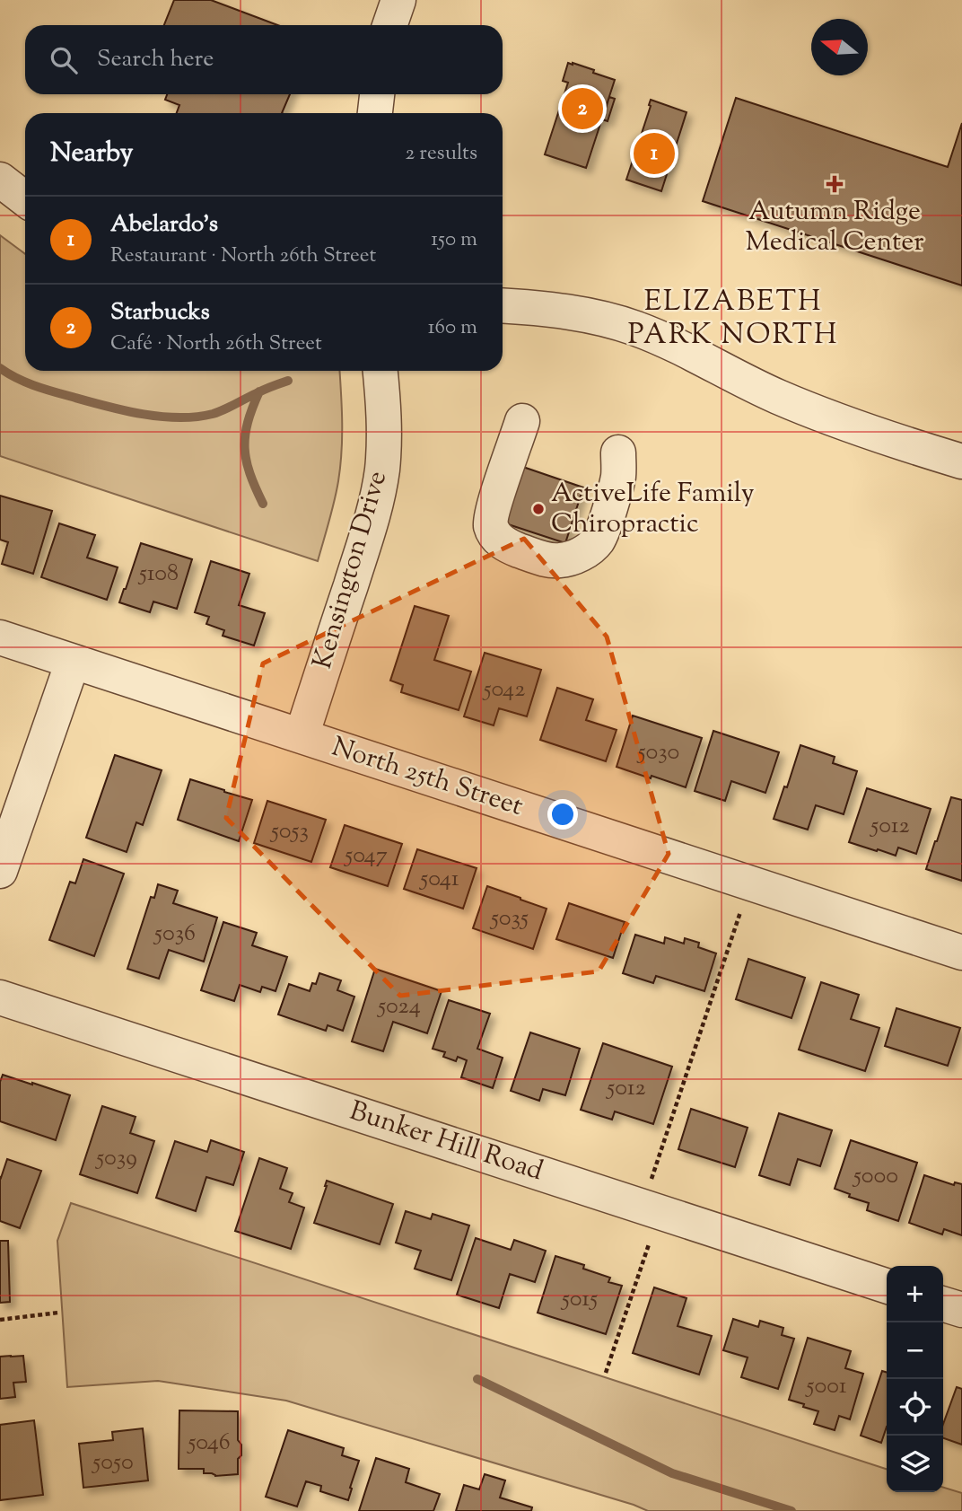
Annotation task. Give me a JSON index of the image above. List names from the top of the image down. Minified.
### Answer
{"streets":{"street":["Kensington Drive","North 25th Street","Bunker Hill Road"]},"crossings":[["Kensington Drive","North 25th Street"]],"districts":["ELIZABETH PARK NORTH"],"places":{"health":["Autumn Ridge Medical Center"],"other":["ActiveLife Family Chiropractic"]},"house_numbers":["5108","5042","5030","5012","5053","5047","5041","5035","5036","5024","5012","5039","5000","5015","5001","5046","5050"],"north":"left","page":{"search":"Search here","pins":["2","1"],"heading":["Nearby","2 results"],"list":[{"mark":"1","name":"Abelardo's","note":"Restaurant · North 26th Street","value":"150 m"},{"mark":"2","name":"Starbucks","note":"Café · North 26th Street","value":"160 m"}],"map_buttons":["+","−"]}}
